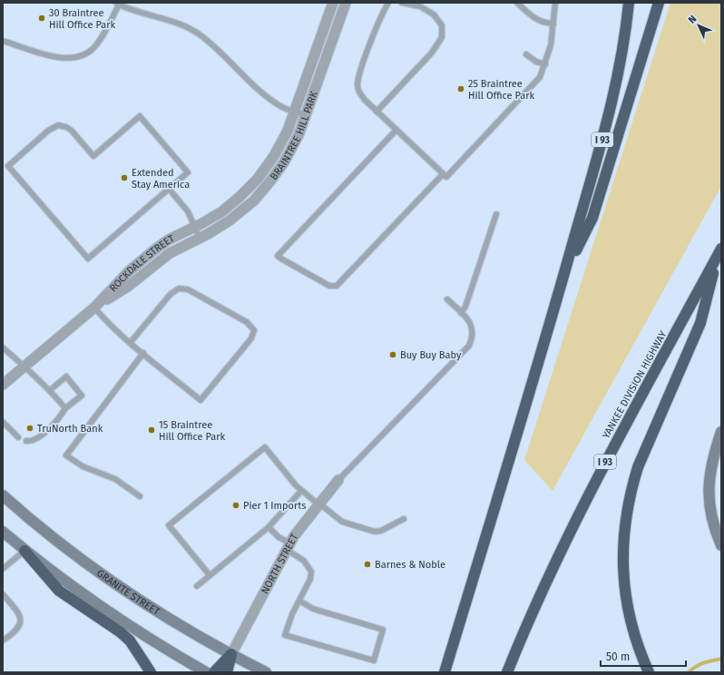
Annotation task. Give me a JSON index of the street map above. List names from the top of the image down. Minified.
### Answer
{"streets":{"highway":["I 93","YANKEE DIVISION HIGHWAY"],"main road":["GRANITE STREET"],"street":["BRAINTREE HILL PARK","ROCKDALE STREET","NORTH STREET"]},"crossings":[["BRAINTREE HILL PARK","ROCKDALE STREET"],["NORTH STREET","GRANITE STREET"]],"places":["30 Braintree Hill Office Park","25 Braintree Hill Office Park","Extended Stay America","Buy Buy Baby","TruNorth Bank","15 Braintree Hill Office Park","Pier 1 Imports","Barnes & Noble"],"scale_bar":"50 m","north":"top left"}
